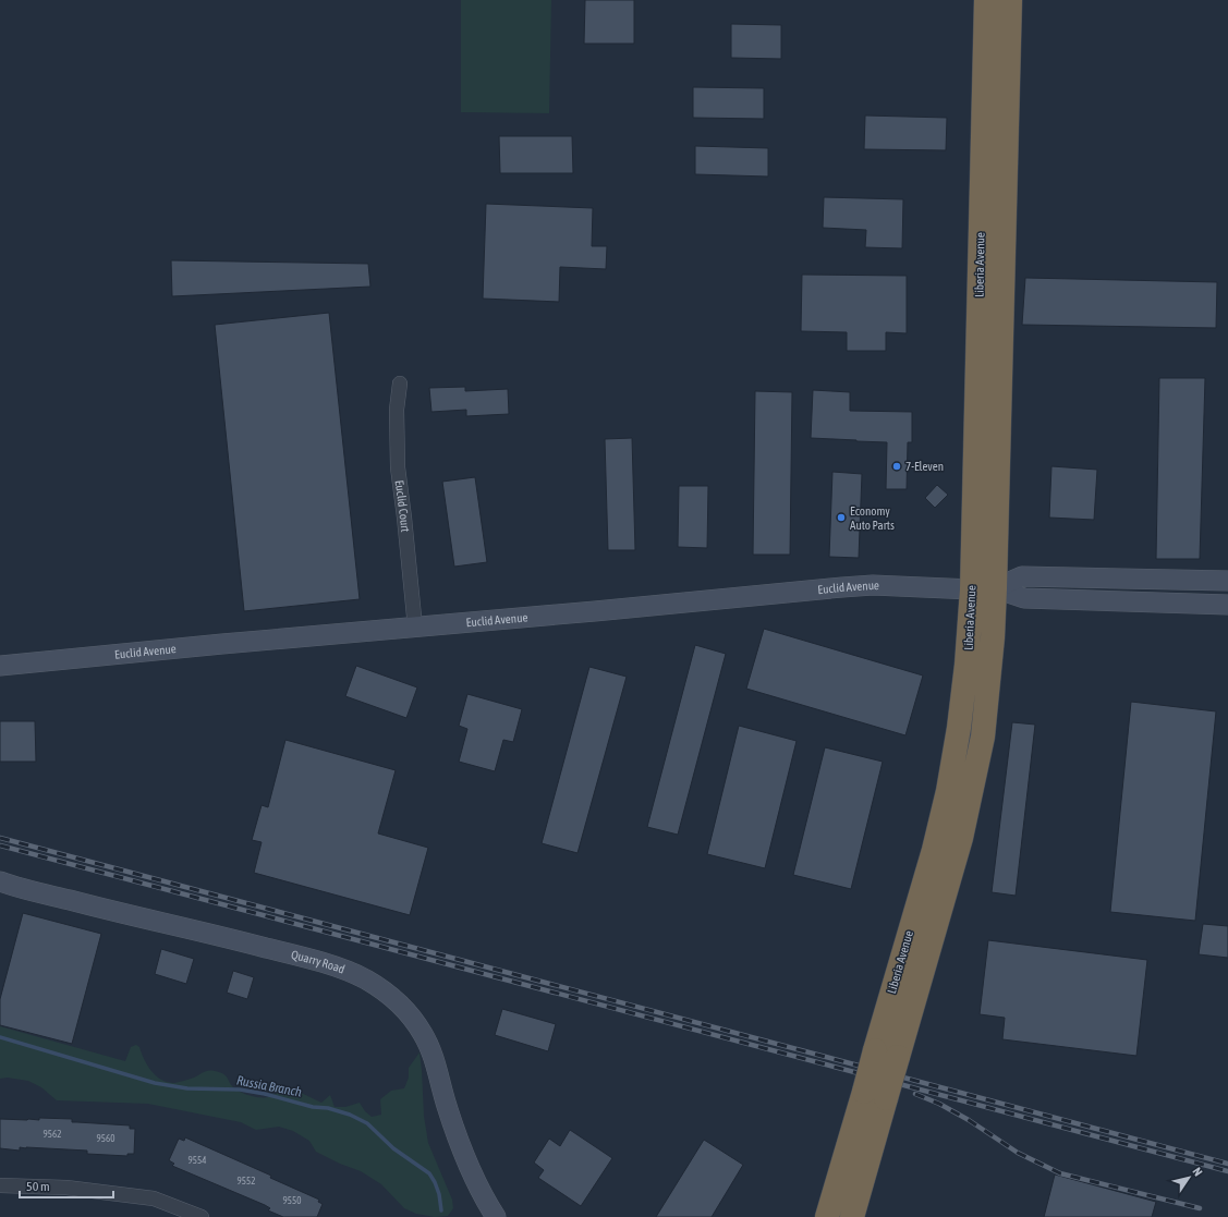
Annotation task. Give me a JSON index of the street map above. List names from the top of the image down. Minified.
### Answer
{"streets":{"highway":["Liberia Avenue"],"street":["Euclid Court","Euclid Avenue","Quarry Road"]},"crossings":[["Liberia Avenue","Euclid Avenue"],["Euclid Court","Euclid Avenue"]],"water":["Russia Branch"],"places":["7-Eleven","Economy Auto Parts"],"house_numbers":["9562","9560","9554","9552","9550"],"scale_bar":"50 m","north":"top right"}
